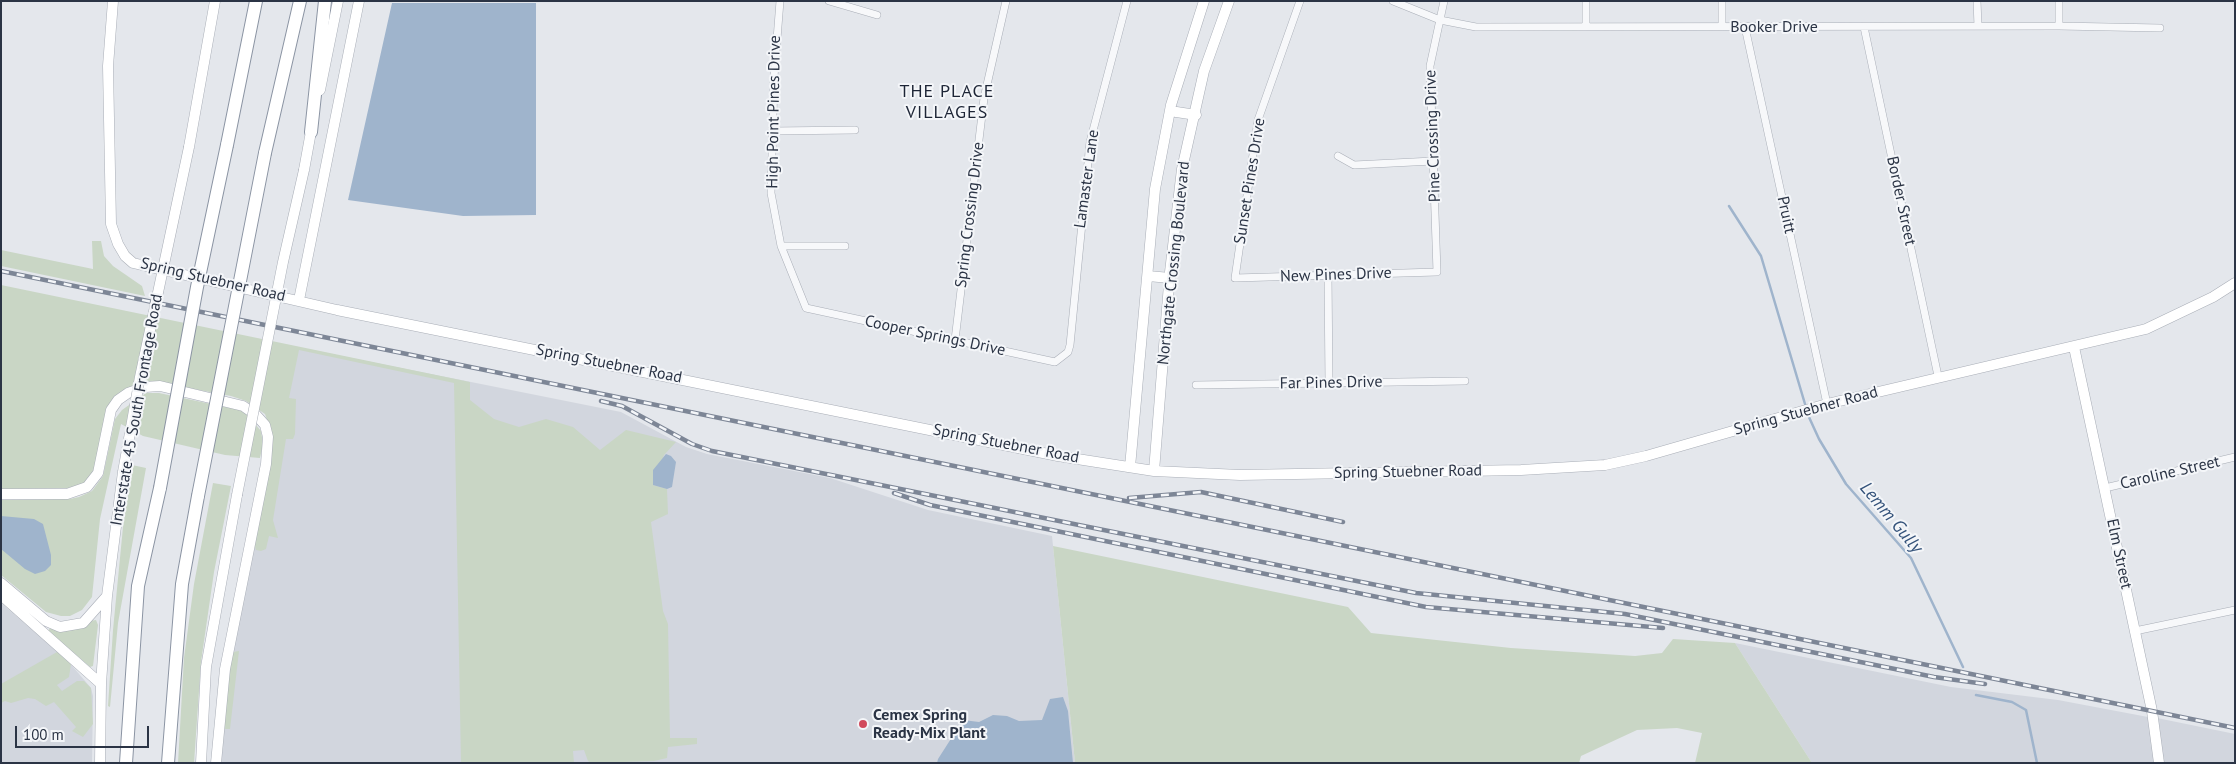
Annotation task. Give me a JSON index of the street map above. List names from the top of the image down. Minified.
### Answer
{"streets":{"main road":["Northgate Crossing Boulevard","Spring Stuebner Road","Interstate 45 South Frontage Road","Elm Street"],"street":["Booker Drive","High Point Pines Drive","Pine Crossing Drive","Lamaster Lane","Sunset Pines Drive","Border Street","Spring Crossing Drive","Pruitt","New Pines Drive","Cooper Springs Drive","Far Pines Drive","Caroline Street"]},"crossings":[["Booker Drive","Pine Crossing Drive"],["Booker Drive","Border Street"],["Booker Drive","Pruitt"],["High Point Pines Drive","Cooper Springs Drive"],["Pine Crossing Drive","New Pines Drive"],["Lamaster Lane","Cooper Springs Drive"],["Sunset Pines Drive","New Pines Drive"],["Border Street","Spring Stuebner Road"],["Spring Crossing Drive","Cooper Springs Drive"],["Pruitt","Spring Stuebner Road"],["Northgate Crossing Boulevard","Spring Stuebner Road"],["Spring Stuebner Road","Elm Street"],["Caroline Street","Elm Street"]],"districts":["THE PLACE VILLAGES"],"water":["Lemm Gully"],"places":["Cemex Spring Ready-Mix Plant"],"scale_bar":"100 m"}
